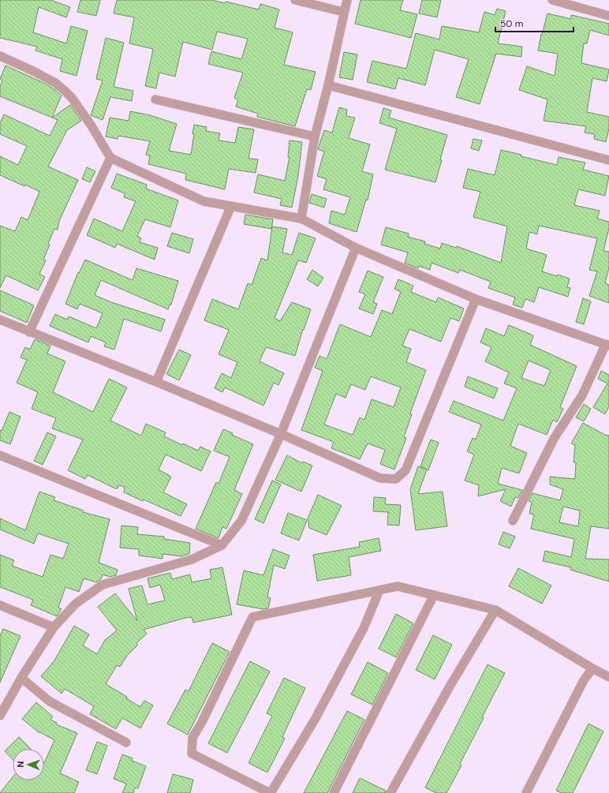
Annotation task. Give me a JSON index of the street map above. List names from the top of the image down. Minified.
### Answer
{"scale_bar":"50 m","north":"left"}
